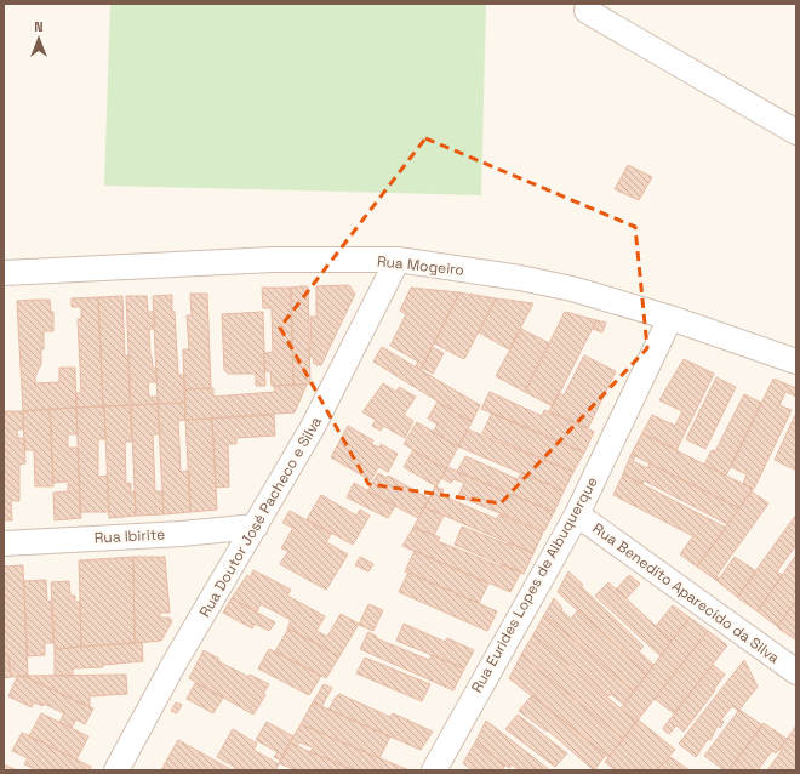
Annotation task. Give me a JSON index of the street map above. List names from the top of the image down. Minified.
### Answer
{"streets":{"street":["Rua Mogeiro","Rua Doutor José Pacheco e Silva","Rua Ibirite","Rua Eurides Lopes de Albuquerque","Rua Benedito Aparecido da Silva"]},"crossings":[["Rua Mogeiro","Rua Doutor José Pacheco e Silva"],["Rua Mogeiro","Rua Eurides Lopes de Albuquerque"],["Rua Doutor José Pacheco e Silva","Rua Ibirite"],["Rua Eurides Lopes de Albuquerque","Rua Benedito Aparecido da Silva"]],"north":"top"}
